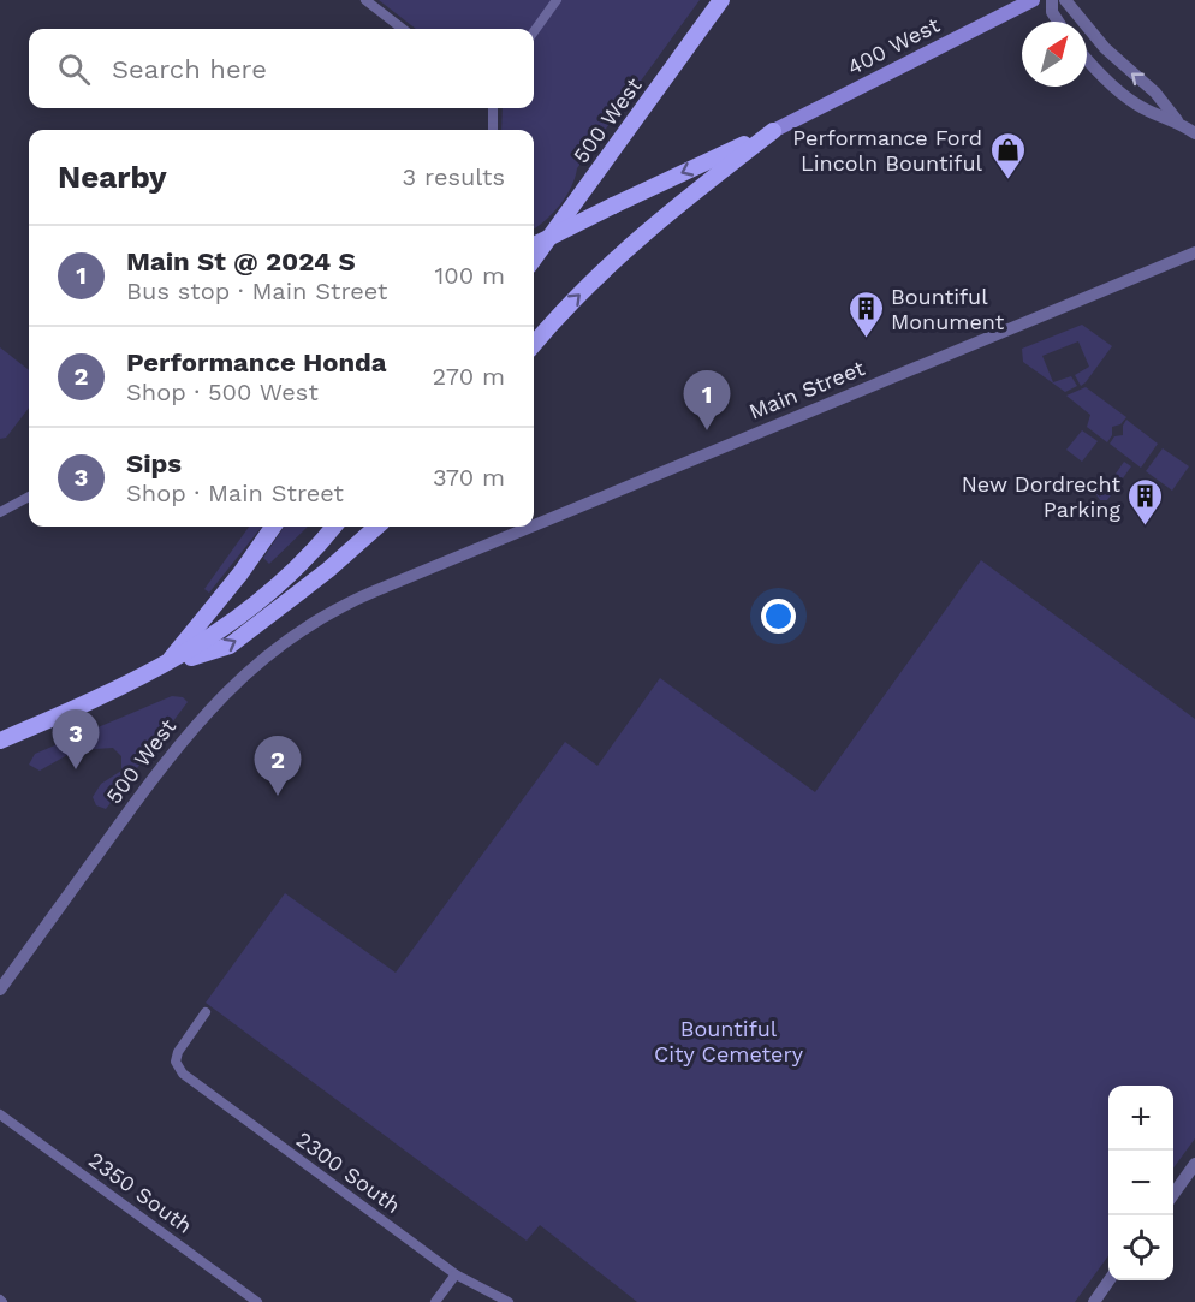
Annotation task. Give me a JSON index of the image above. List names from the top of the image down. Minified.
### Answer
{"streets":{"main road":["400 West","500 West"],"street":["Main Street","2300 South","2350 South"]},"crossings":[["500 West","Main Street"]],"parks":["Bountiful City Cemetery"],"places":{"shop":["Performance Ford Lincoln Bountiful"],"building":["Bountiful Monument","New Dordrecht Parking"]},"north":"top right","page":{"search":"Search here","heading":["Nearby","3 results"],"list":[{"mark":"1","name":"Main St @ 2024 S","note":"Bus stop · Main Street","value":"100 m"},{"mark":"2","name":"Performance Honda","note":"Shop · 500 West","value":"270 m"},{"mark":"3","name":"Sips","note":"Shop · Main Street","value":"370 m"}],"pins":["1","3","2"],"map_buttons":["+","−"]}}
